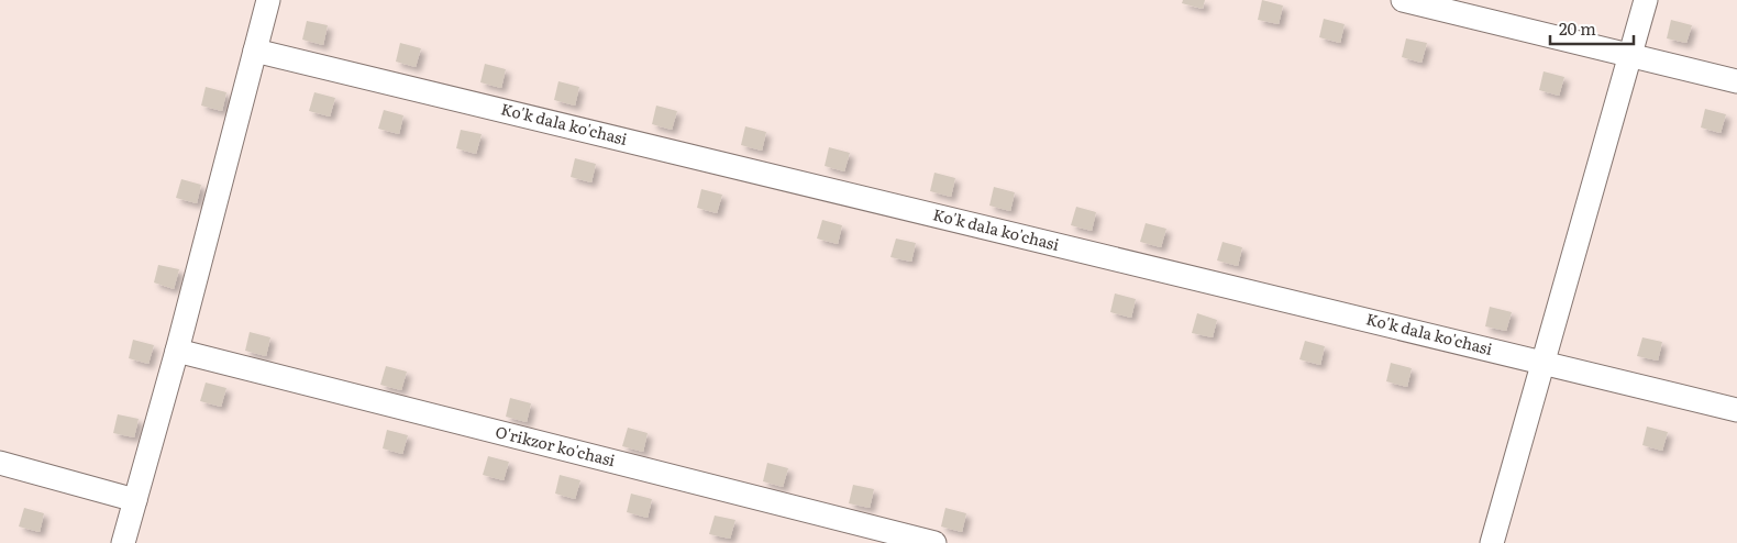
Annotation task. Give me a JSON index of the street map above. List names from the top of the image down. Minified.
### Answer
{"streets":{"street":["Ko'k dala ko'chasi","O'rikzor ko'chasi"]},"scale_bar":"20 m"}
